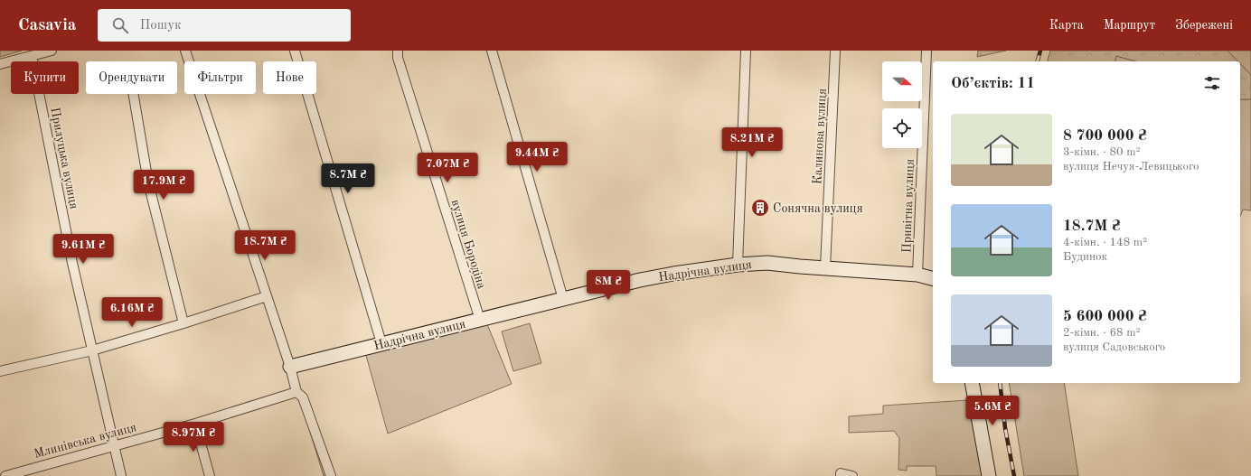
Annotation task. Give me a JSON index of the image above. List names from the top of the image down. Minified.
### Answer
{"streets":{"street":["Калинова вулиця","Прилуцька вулиця","Привітна вулиця","вулиця Бородіна","Надрічна вулиця","Млинівська вулиця"]},"crossings":[["Калинова вулиця","Надрічна вулиця"],["Прилуцька вулиця","Млинівська вулиця"],["Привітна вулиця","Надрічна вулиця"],["вулиця Бородіна","Надрічна вулиця"]],"places":{"building":["Сонячна вулиця"]},"north":"right","page":{"header":"Casavia","search":"Пошук","nav":["Карта","Маршрут","Збережені"],"chip":["Купити","Орендувати","Фільтри","Нове"],"heading":"Об’єктів: 11","list":[{"name":"8 700 000 ₴","note":"3-кімн. · 80 m² · вулиця Нечуя-Левицького"},{"name":"18.7M ₴","note":"4-кімн. · 148 m² · Будинок"},{"name":"5 600 000 ₴","note":"2-кімн. · 68 m² · вулиця Садовського"}],"price":["8.21M ₴","9.44M ₴","7.07M ₴","8.7M ₴","17.9M ₴","18.7M ₴","9.61M ₴","8M ₴","6.16M ₴","5.6M ₴","8.97M ₴"]}}
